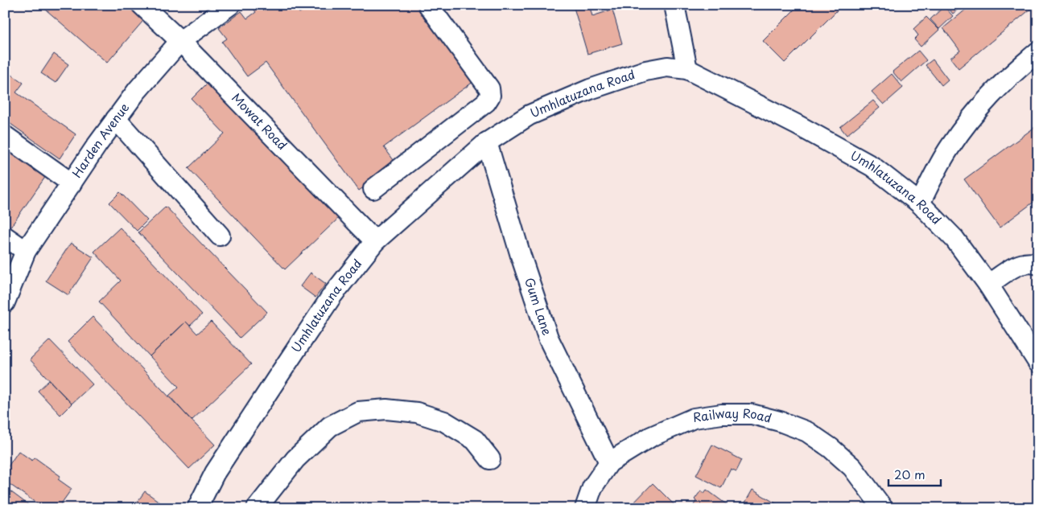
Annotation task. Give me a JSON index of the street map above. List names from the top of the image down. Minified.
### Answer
{"streets":{"street":["Umhlatuzana Road","Mowat Road","Harden Avenue","Gum Lane","Railway Road"]},"crossings":[["Umhlatuzana Road","Mowat Road"],["Umhlatuzana Road","Gum Lane"],["Mowat Road","Harden Avenue"],["Gum Lane","Railway Road"]],"scale_bar":"20 m"}
